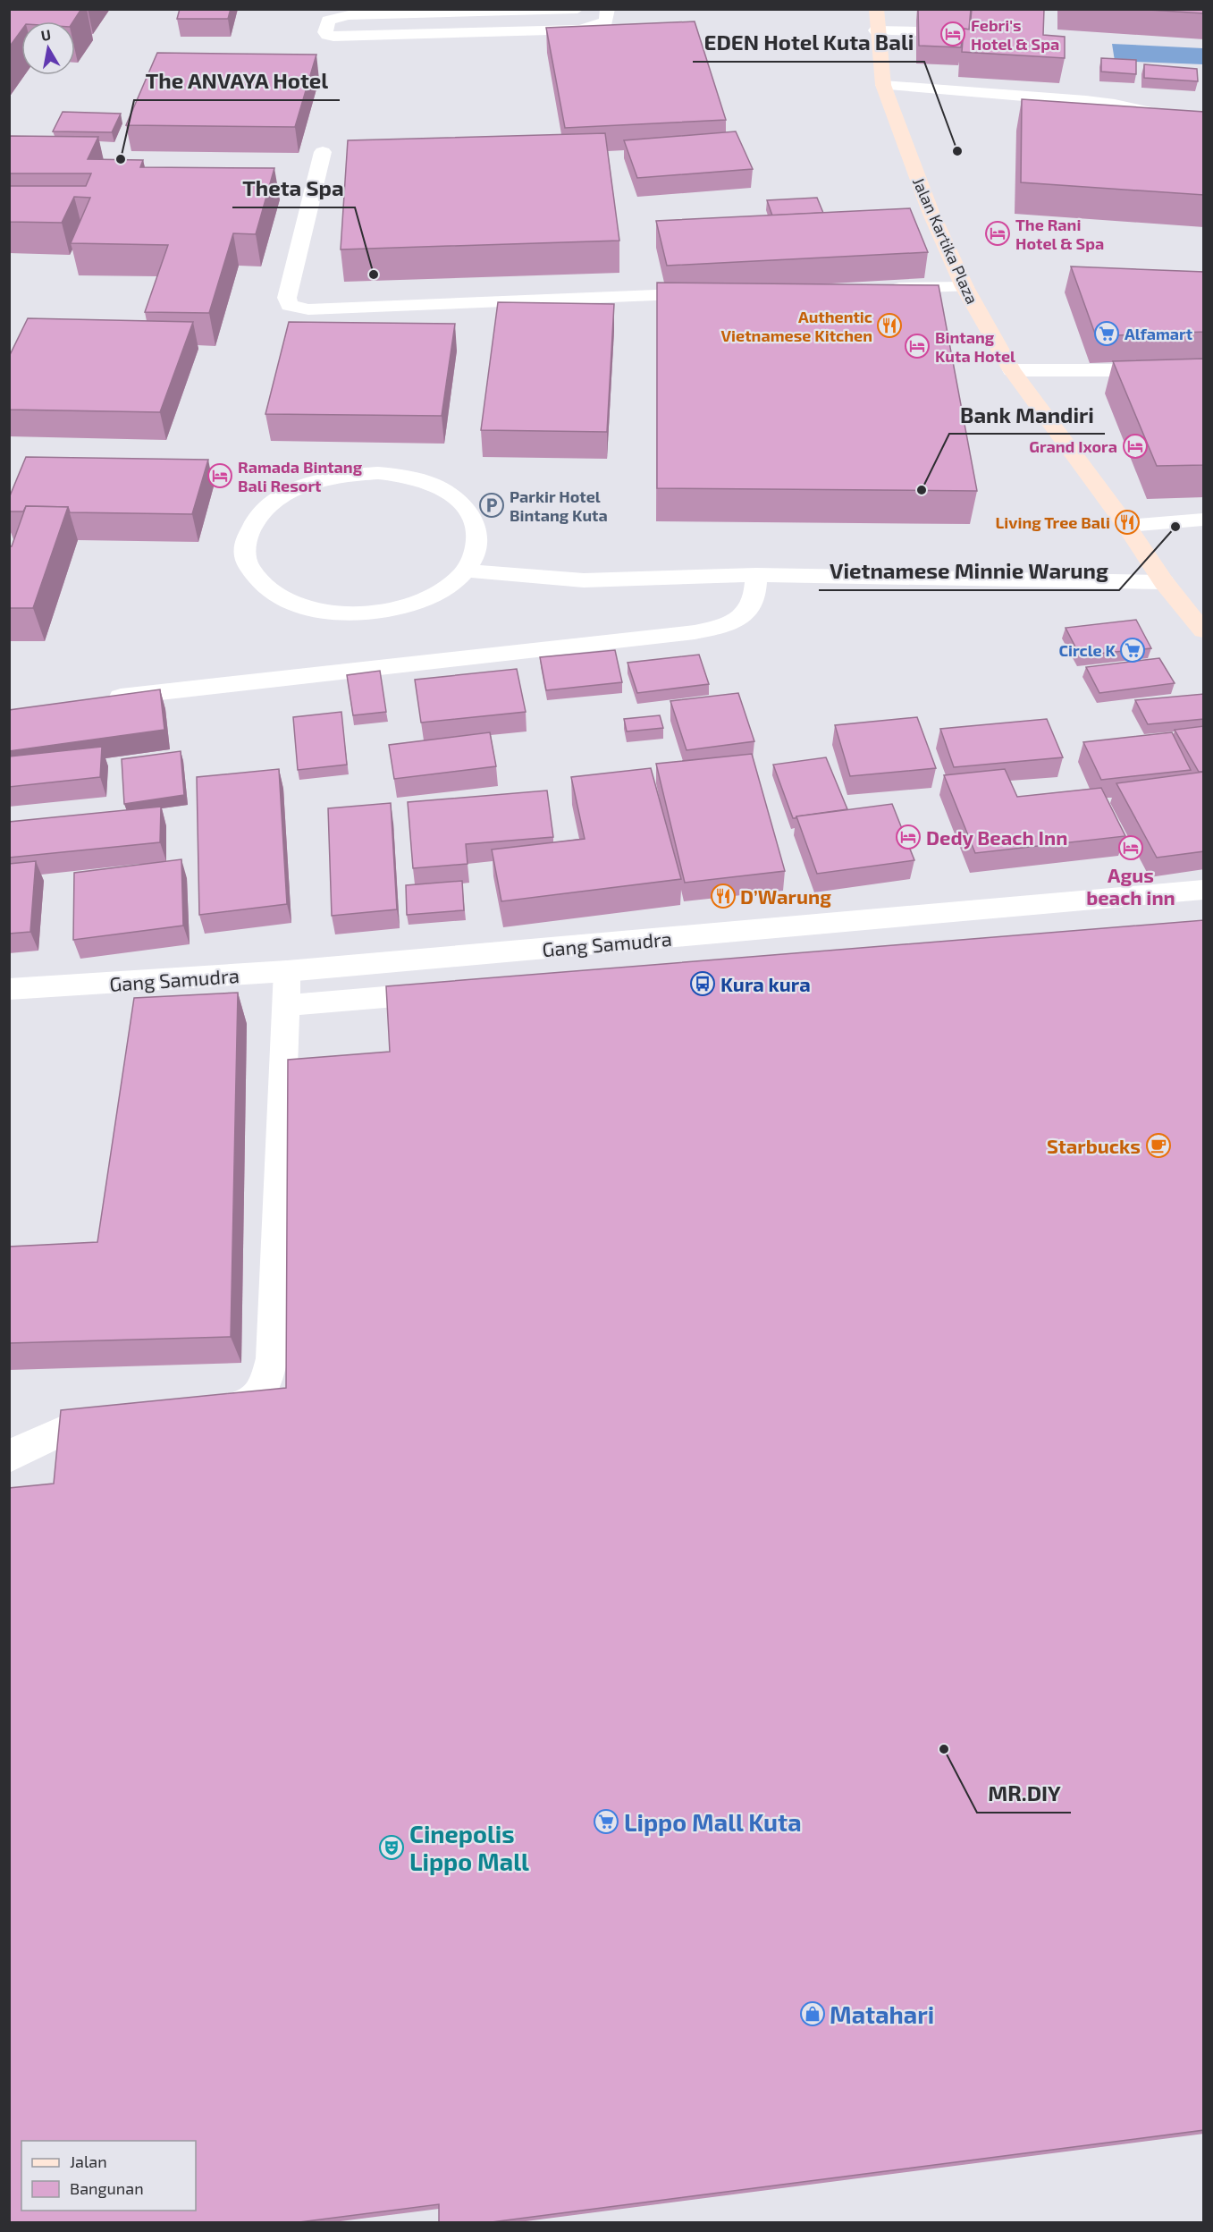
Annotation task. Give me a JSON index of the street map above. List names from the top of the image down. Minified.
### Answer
{"streets":{"main road":["Jalan Kartika Plaza"],"street":["Gang Samudra"]},"places":{"hotel":["Febri's Hotel & Spa","The Rani Hotel & Spa","Bintang Kuta Hotel","Grand Ixora","Ramada Bintang Bali Resort","Dedy Beach Inn","Agus beach inn"],"other":["EDEN Hotel Kuta Bali","The ANVAYA Hotel","Theta Spa","Bank Mandiri","Vietnamese Minnie Warung","MR.DIY"],"restaurant":["Authentic Vietnamese Kitchen","Living Tree Bali","D’Warung"],"supermarket":["Alfamart","Circle K","Lippo Mall Kuta"],"parking":["Parkir Hotel Bintang Kuta"],"bus stop":["Kura kura"],"cafe":["Starbucks"],"theatre":["Cinepolis Lippo Mall"],"shop":["Matahari"]},"legend":["Jalan","Bangunan"],"north":"top"}
